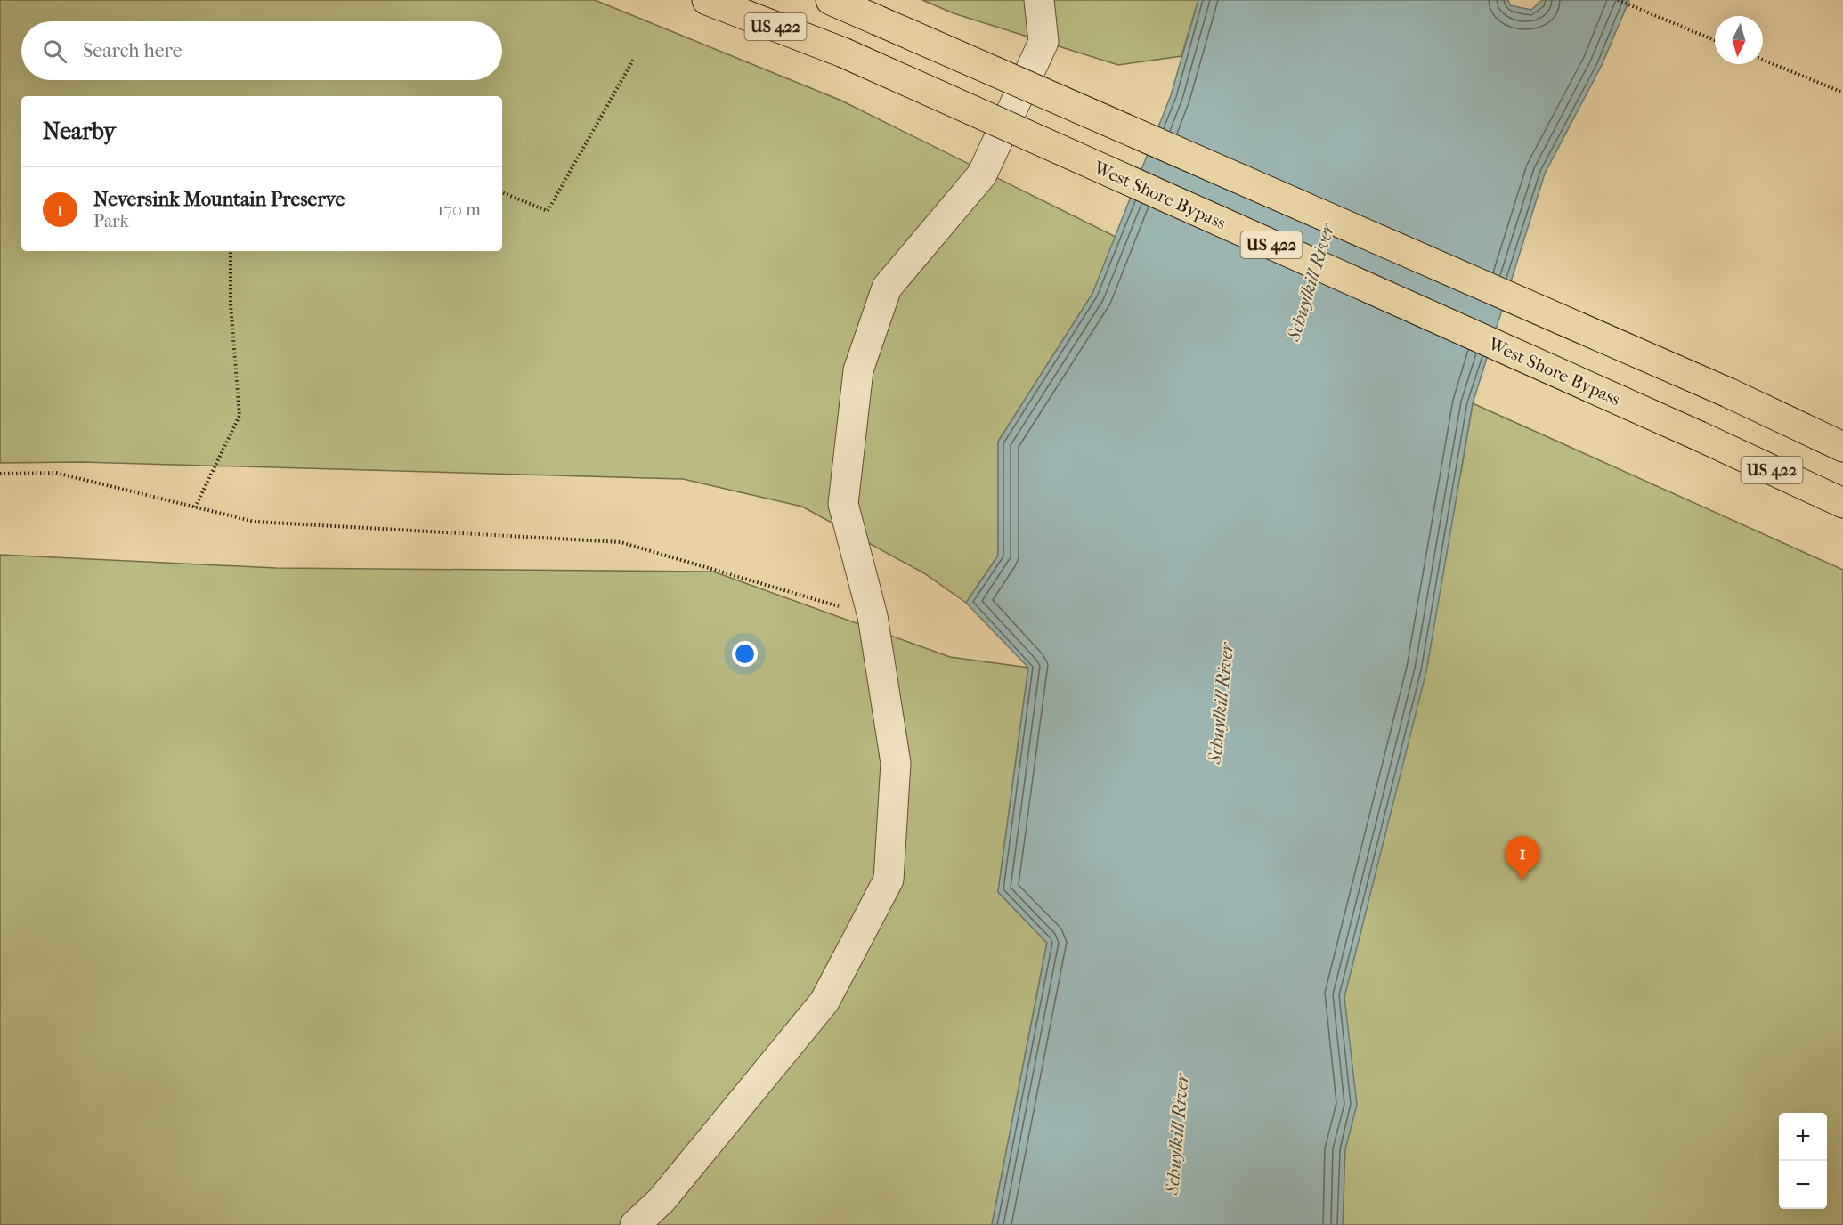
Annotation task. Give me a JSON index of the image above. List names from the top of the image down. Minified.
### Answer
{"streets":{"highway":["US 422","West Shore Bypass"]},"water":["Schuylkill River"],"north":"bottom","page":{"search":"Search here","heading":"Nearby","list":[{"mark":"1","name":"Neversink Mountain Preserve","note":"Park","value":"170 m"}],"pins":"1","map_buttons":["+","−"]}}
